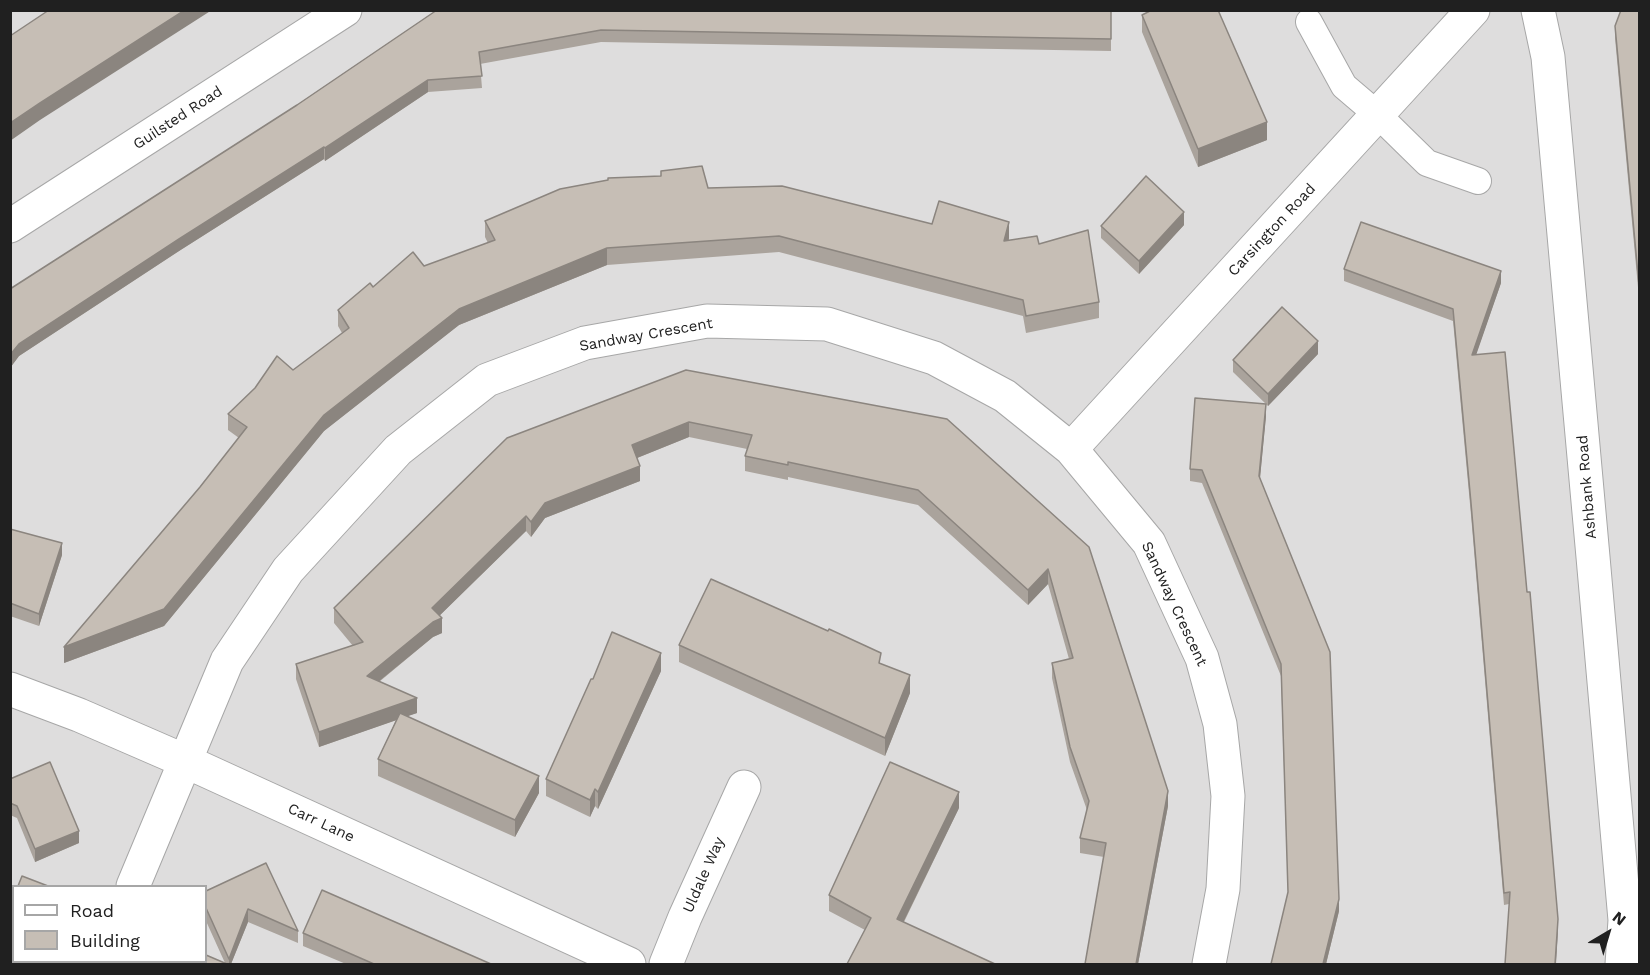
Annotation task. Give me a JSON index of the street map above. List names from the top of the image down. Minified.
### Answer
{"streets":{"street":["Guilsted Road","Carsington Road","Sandway Crescent","Ashbank Road","Carr Lane","Uldale Way"]},"crossings":[["Carsington Road","Sandway Crescent"],["Sandway Crescent","Carr Lane"]],"legend":["Road","Building"],"north":"top right"}
